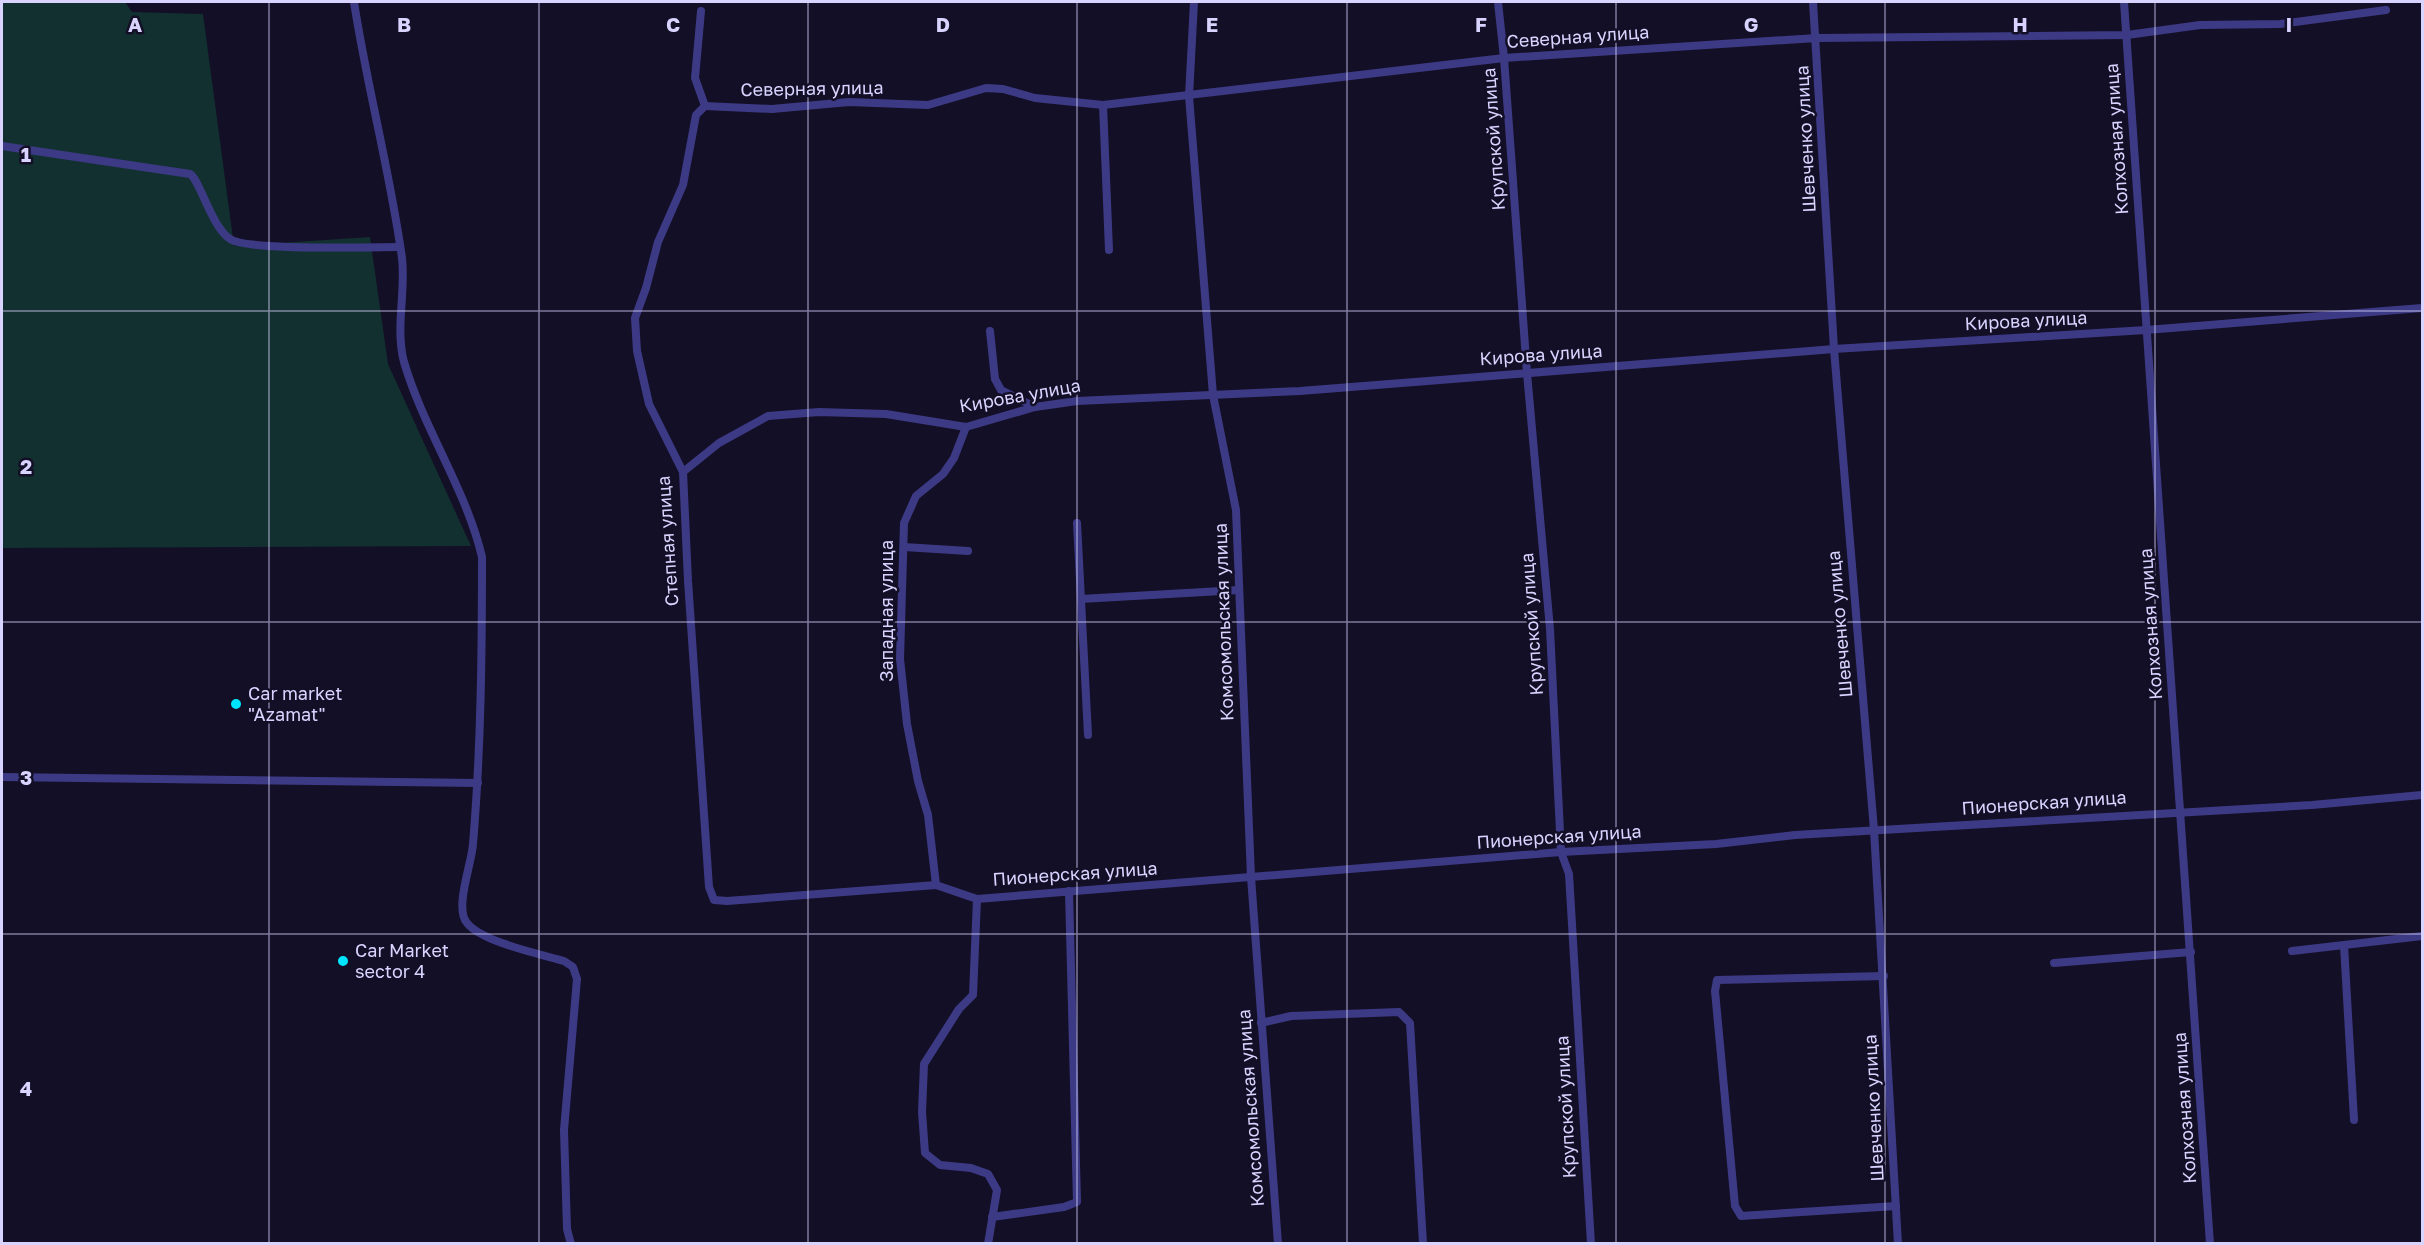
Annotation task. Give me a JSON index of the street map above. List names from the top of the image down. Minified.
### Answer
{"streets":{"street":["Северная улица","Крупской улица","Шевченко улица","Колхозная улица","Кирова улица","Степная улица","Западная улица","Комсомольская улица","Пионерская улица"]},"crossings":[["Северная улица","Крупской улица"],["Северная улица","Шевченко улица"],["Северная улица","Колхозная улица"],["Северная улица","Степная улица"],["Северная улица","Комсомольская улица"],["Крупской улица","Кирова улица"],["Крупской улица","Пионерская улица"],["Шевченко улица","Кирова улица"],["Шевченко улица","Пионерская улица"],["Колхозная улица","Кирова улица"],["Колхозная улица","Пионерская улица"],["Кирова улица","Степная улица"],["Кирова улица","Западная улица"],["Кирова улица","Комсомольская улица"],["Степная улица","Пионерская улица"],["Западная улица","Пионерская улица"],["Комсомольская улица","Пионерская улица"]],"places":["Car market \"Azamat\"","Car Market sector 4"],"grid":{"columns":["A","B","C","D","E","F","G","H","I"],"rows":["1","2","3","4"]}}
